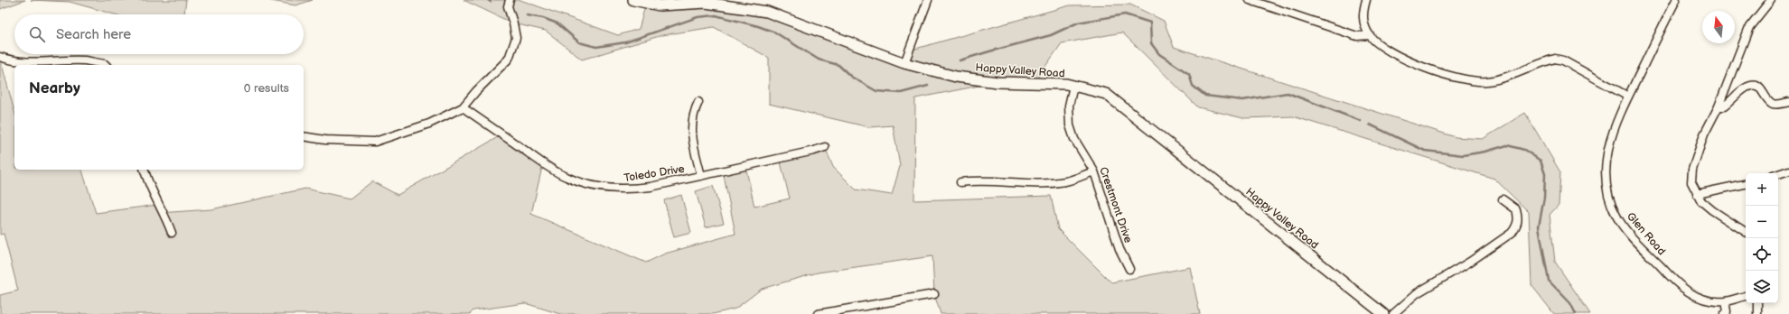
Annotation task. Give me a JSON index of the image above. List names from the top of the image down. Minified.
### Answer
{"streets":{"street":["Happy Valley Road","Toledo Drive","Crestmont Drive","Glen Road"]},"crossings":[["Happy Valley Road","Crestmont Drive"]],"north":"top","page":{"search":"Search here","heading":["Nearby","0 results"],"map_buttons":["+","−"]}}
